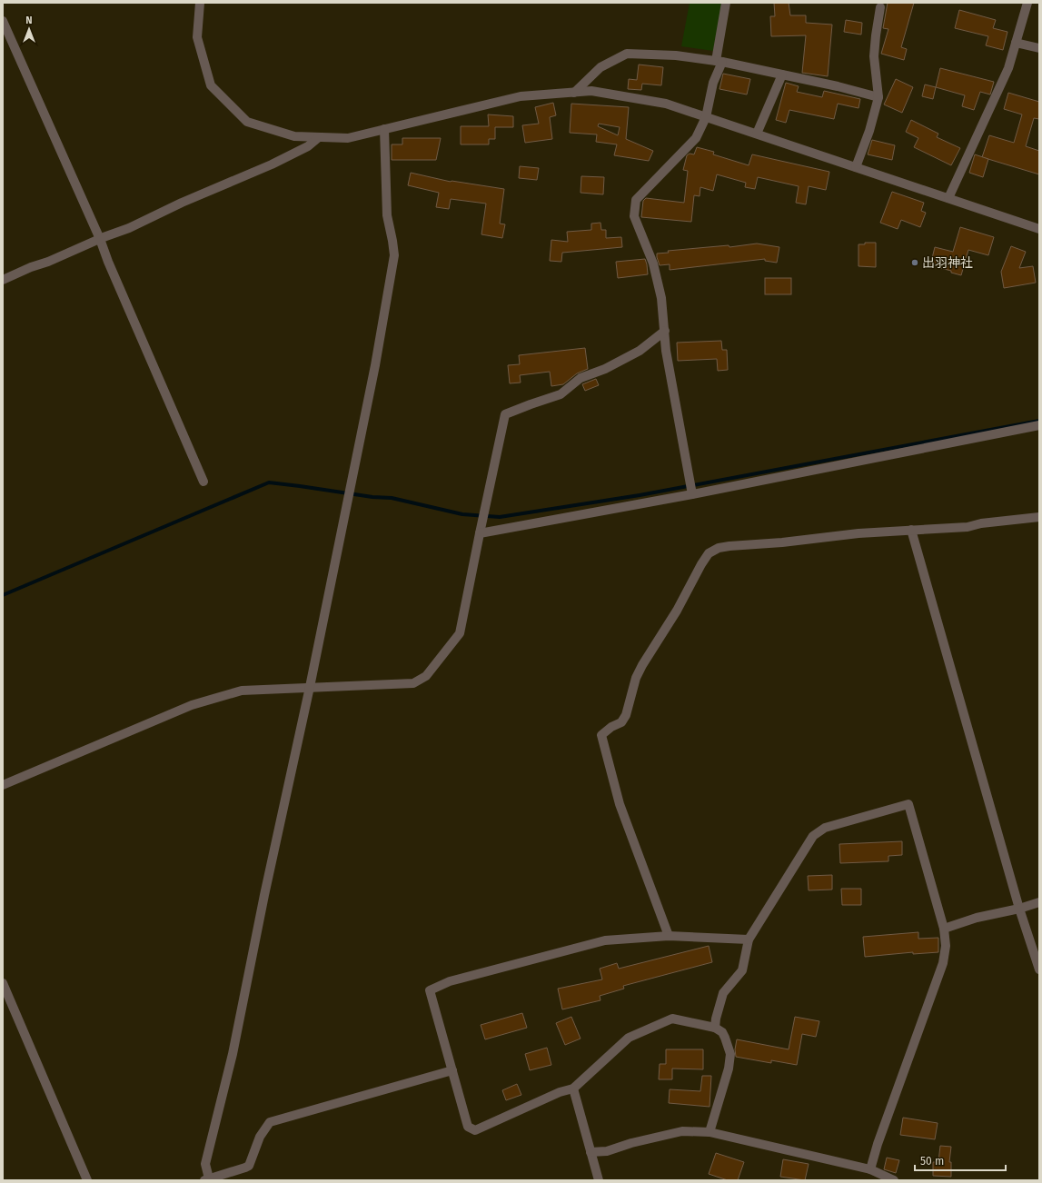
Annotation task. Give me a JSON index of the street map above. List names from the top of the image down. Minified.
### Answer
{"places":["出羽神社"],"scale_bar":"50 m","north":"top"}
